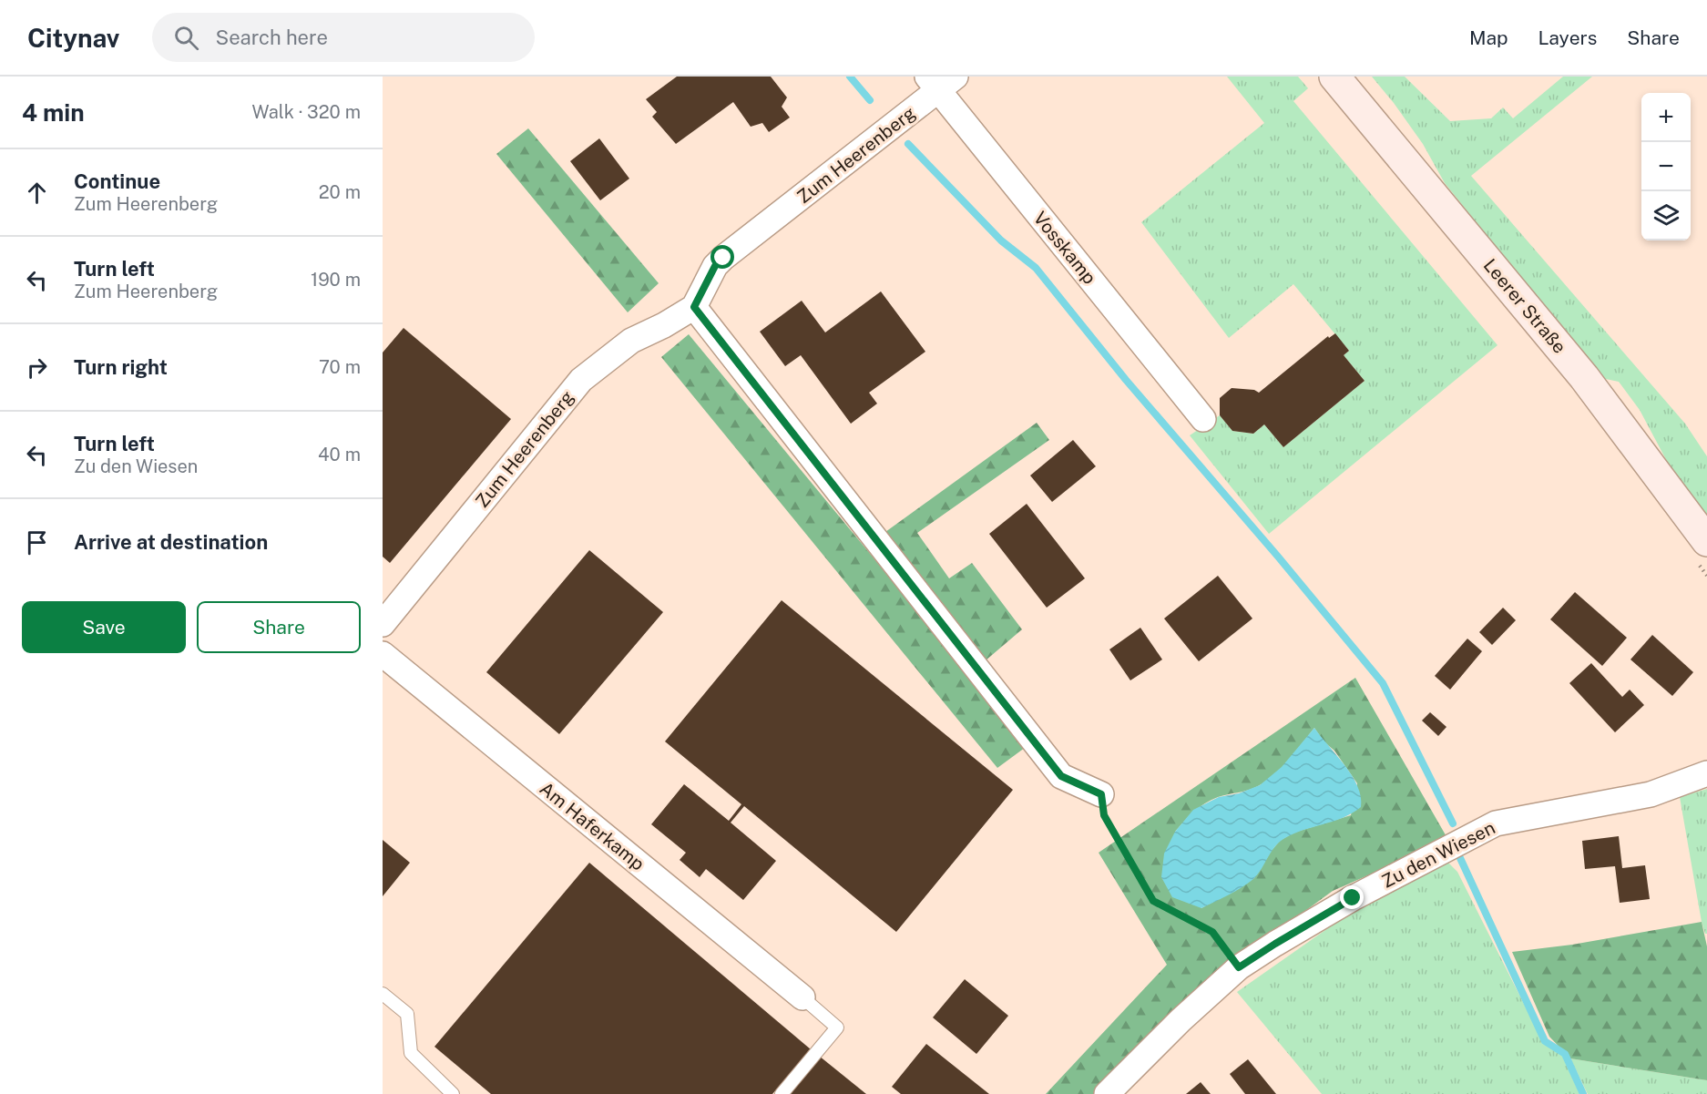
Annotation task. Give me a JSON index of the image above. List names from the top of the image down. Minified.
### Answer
{"streets":{"main road":["Leerer Straße"],"street":["Zum Heerenberg","Vosskamp","Am Haferkamp","Zu den Wiesen"]},"crossings":[["Zum Heerenberg","Vosskamp"]],"page":{"header":"Citynav","search":"Search here","nav":["Map","Layers","Share"],"heading":["4 min","Walk · 320 m"],"map_buttons":["+","−"],"list":[["Continue","Zum Heerenberg","20 m"],["Turn left","Zum Heerenberg","190 m"],["Turn right","70 m"],["Turn left","Zu den Wiesen","40 m"],"Arrive at destination"],"buttons":["Save","Share"]}}
